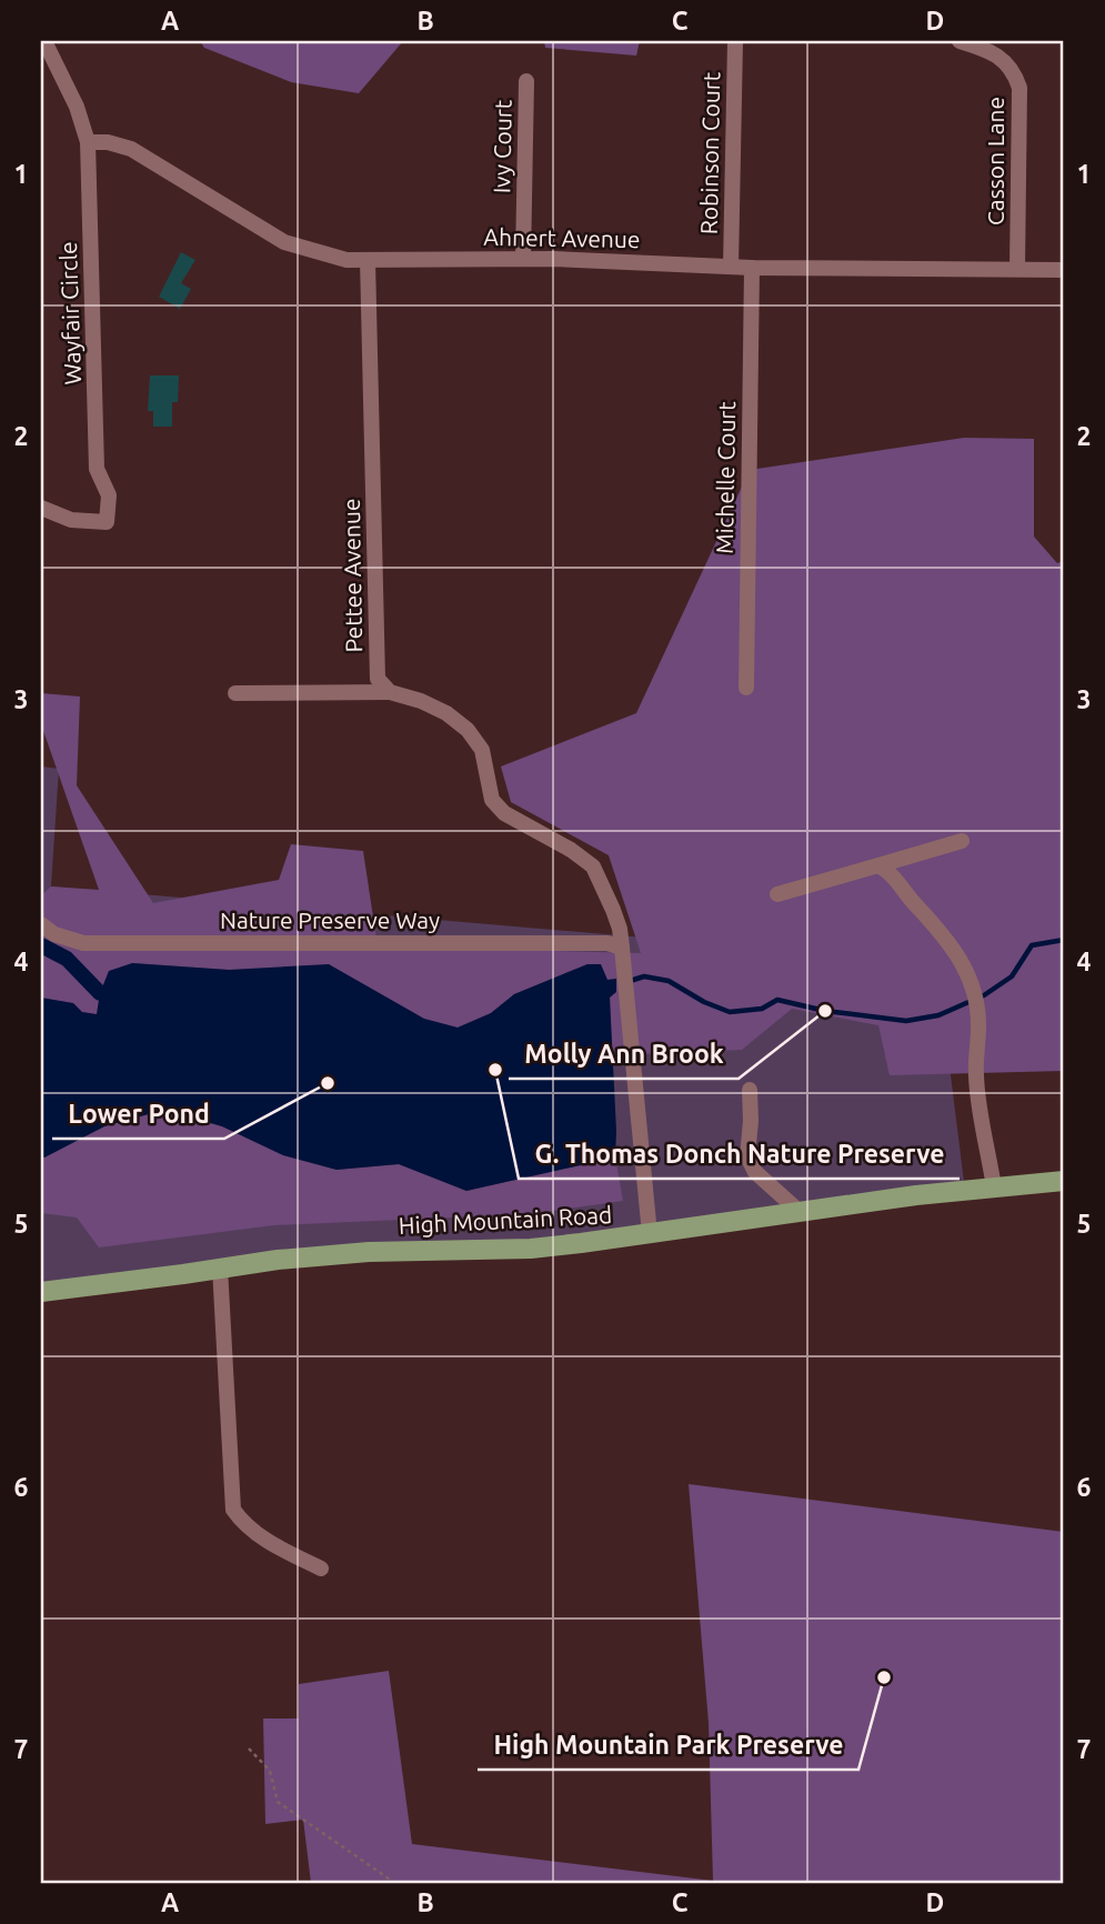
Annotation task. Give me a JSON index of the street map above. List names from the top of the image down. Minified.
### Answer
{"streets":{"main road":["High Mountain Road"],"street":["Ivy Court","Robinson Court","Casson Lane","Ahnert Avenue","Wayfair Circle","Michelle Court","Pettee Avenue","Nature Preserve Way"]},"crossings":[["Ivy Court","Ahnert Avenue"],["Robinson Court","Ahnert Avenue"],["Casson Lane","Ahnert Avenue"],["Ahnert Avenue","Wayfair Circle"],["Ahnert Avenue","Michelle Court"],["Ahnert Avenue","Pettee Avenue"]],"places":["Molly Ann Brook","G. Thomas Donch Nature Preserve","Lower Pond","High Mountain Park Preserve"],"grid":{"columns":["A","B","C","D"],"rows":["1","2","3","4","5","6","7"]}}
